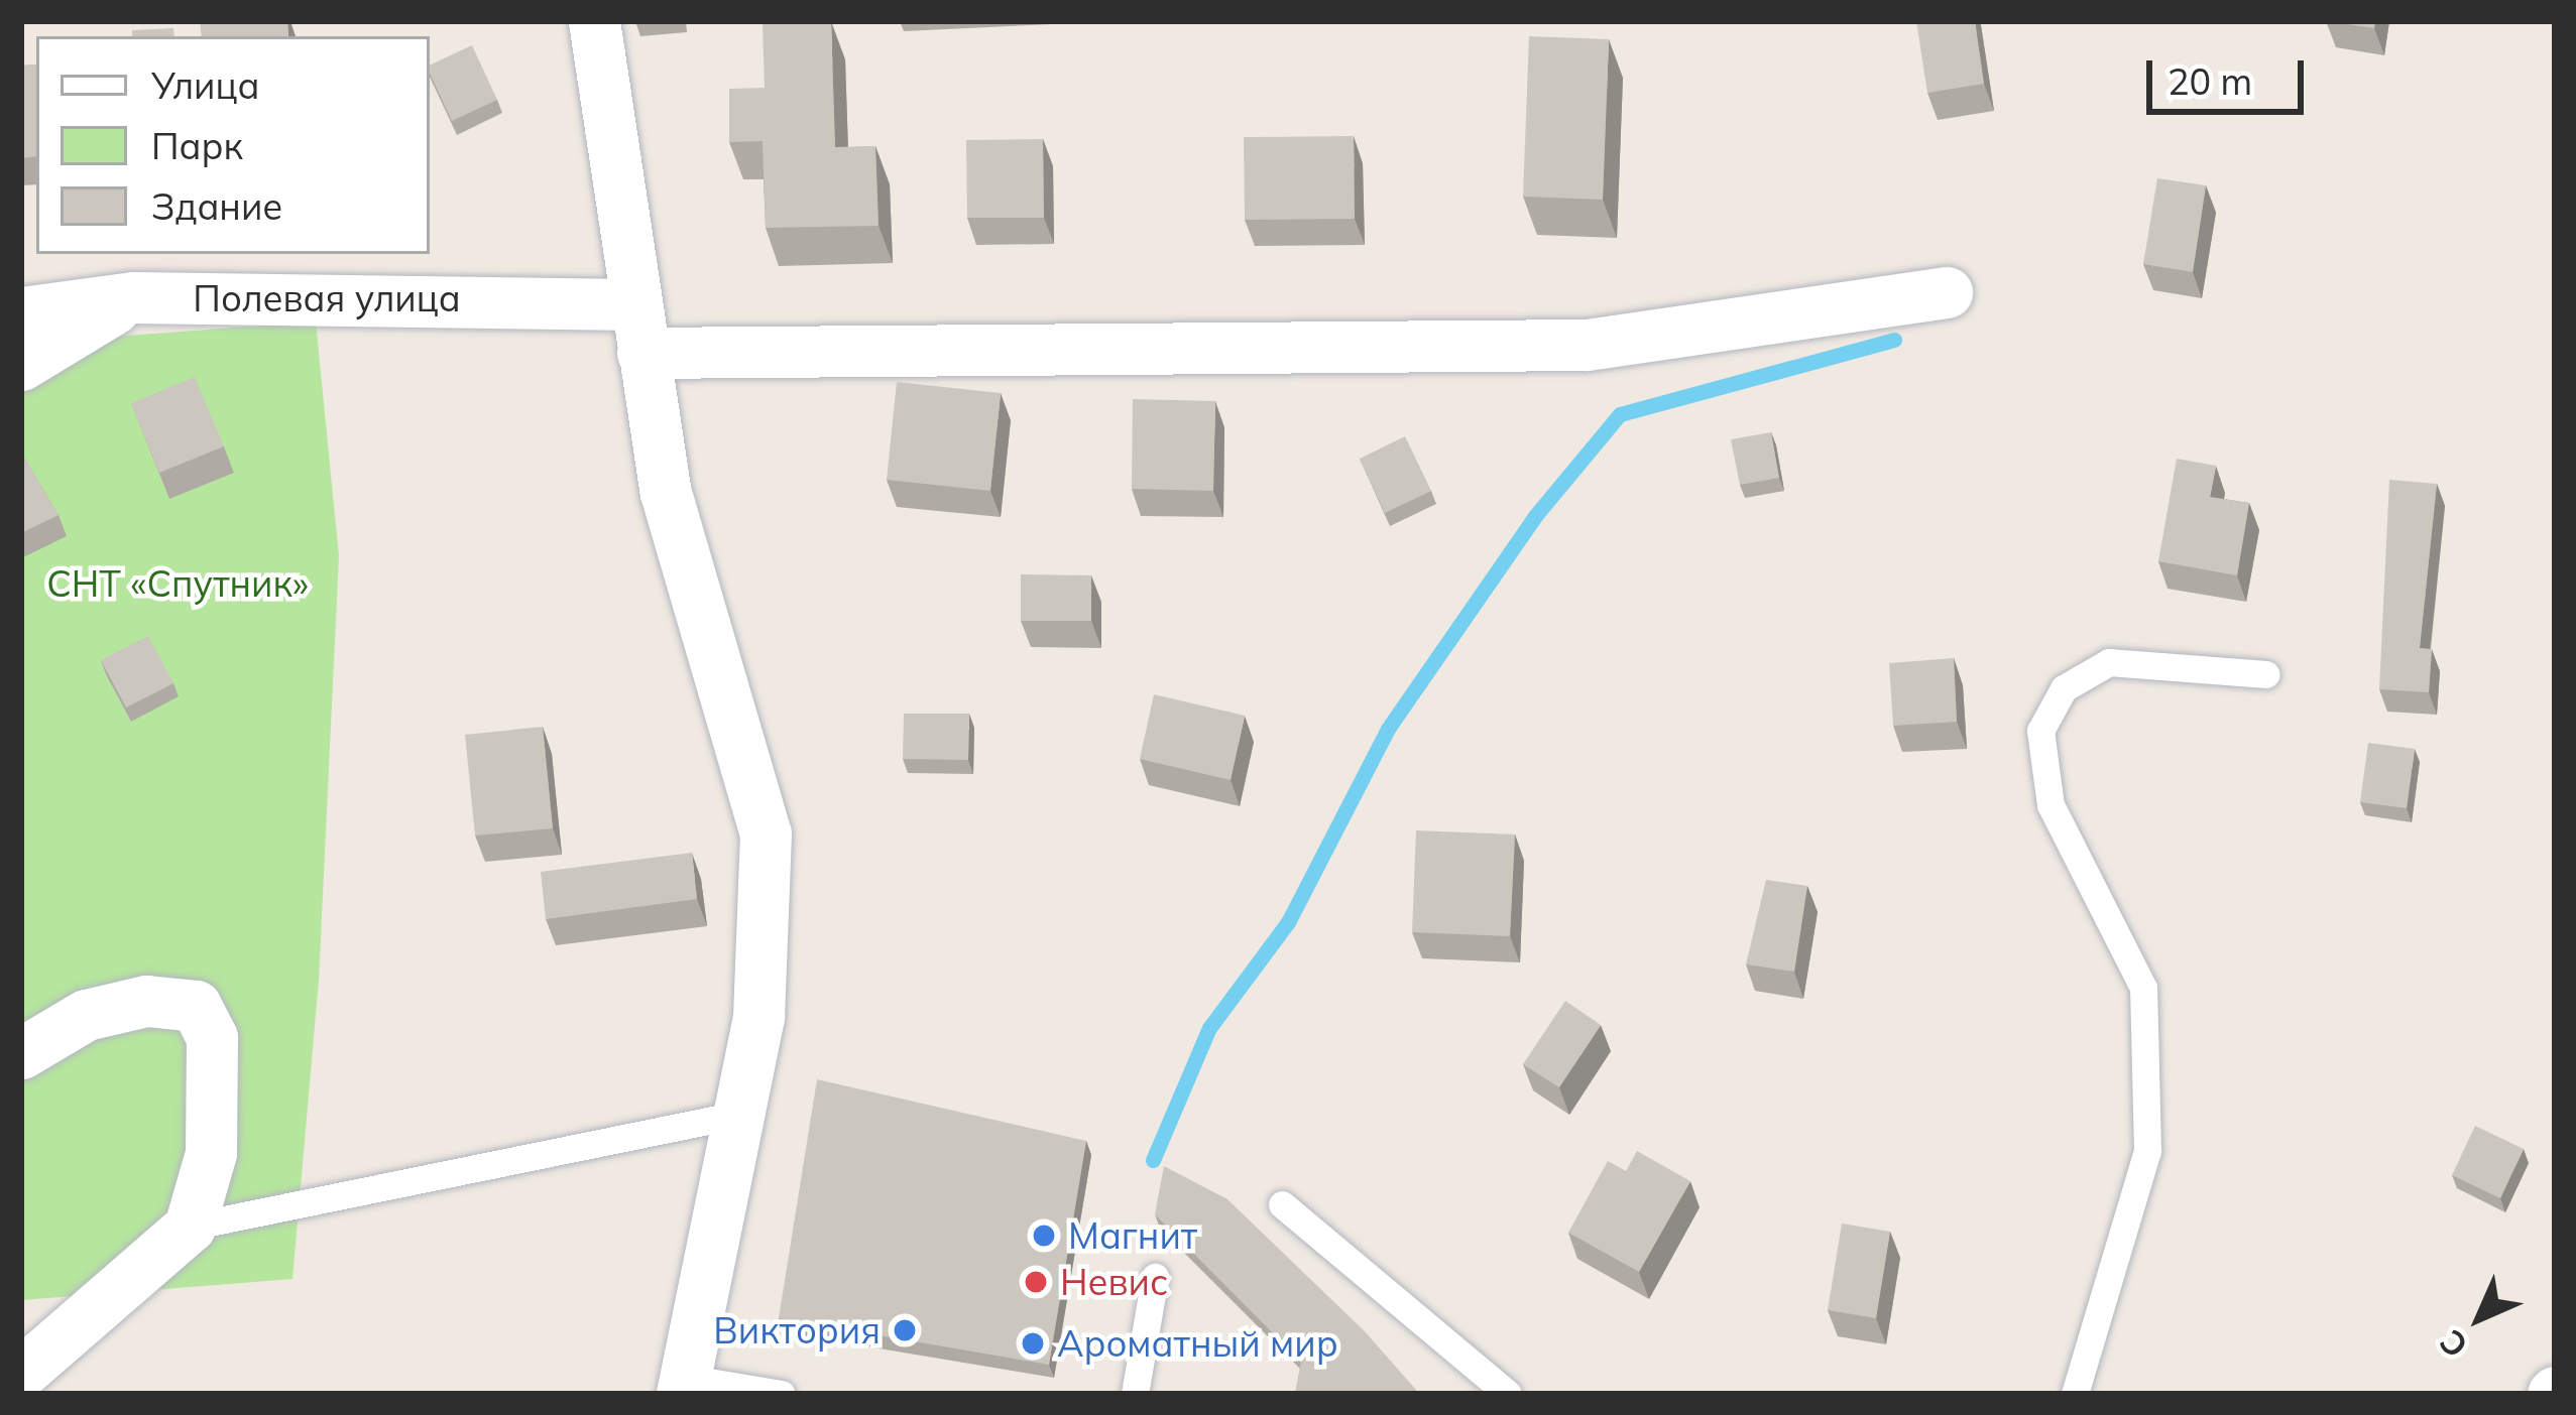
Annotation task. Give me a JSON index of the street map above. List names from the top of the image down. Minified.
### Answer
{"streets":{"street":["Полевая улица"]},"parks":["СНТ «Спутник»"],"places":["Магнит","Невис","Виктория","Ароматный мир"],"legend":["Улица","Парк","Здание"],"scale_bar":"20 m","north":"bottom left"}
